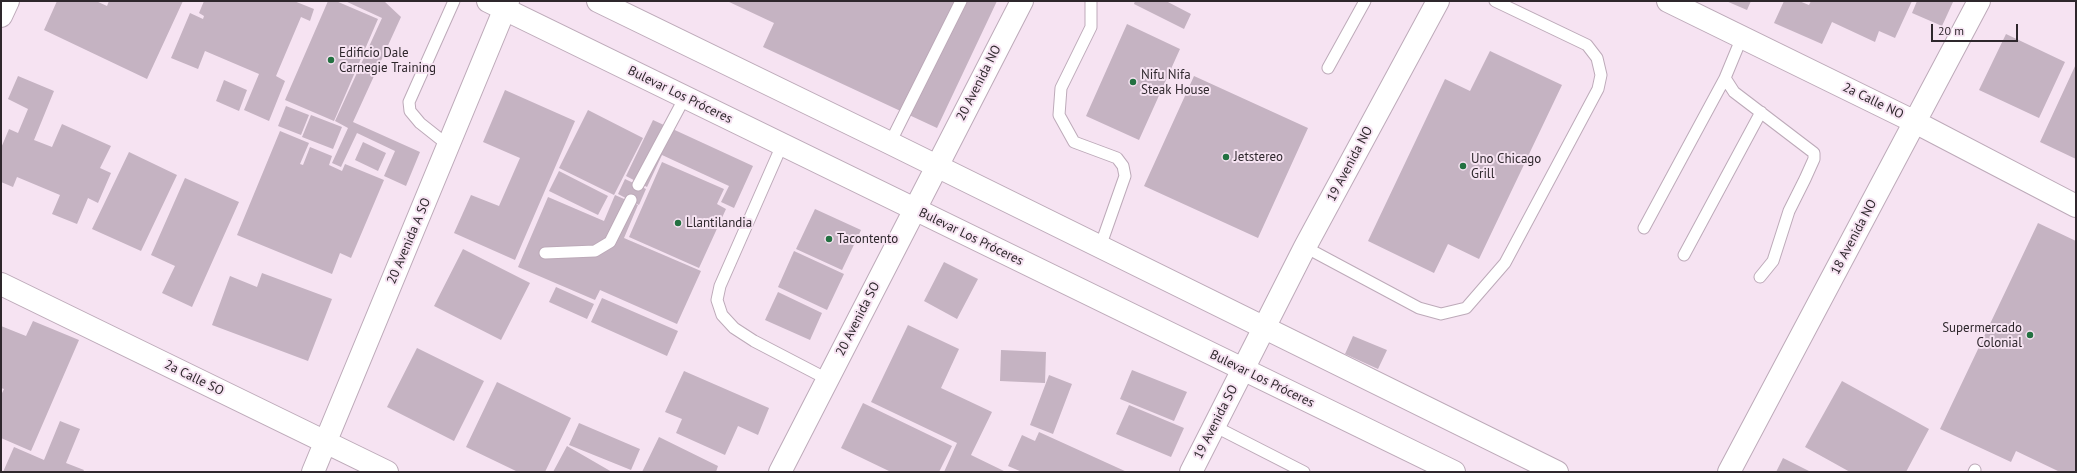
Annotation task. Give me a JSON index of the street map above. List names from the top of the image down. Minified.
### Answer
{"streets":{"street":["20 Avenida NO","Bulevar Los Próceres","2a Calle NO","19 Avenida NO","18 Avenida NO","20 Avenida A SO","20 Avenida SO","2a Calle SO","19 Avenida SO"]},"crossings":[["20 Avenida NO","20 Avenida SO"],["Bulevar Los Próceres","20 Avenida A SO"],["Bulevar Los Próceres","20 Avenida SO"],["Bulevar Los Próceres","19 Avenida SO"],["2a Calle NO","18 Avenida NO"],["19 Avenida NO","19 Avenida SO"],["20 Avenida A SO","2a Calle SO"]],"places":["Edificio Dale Carnegie Training","Nifu Nifa Steak House","Jetstereo","Uno Chicago Grill","Llantilandia","Tacontento","Supermercado Colonial"],"scale_bar":"20 m"}
